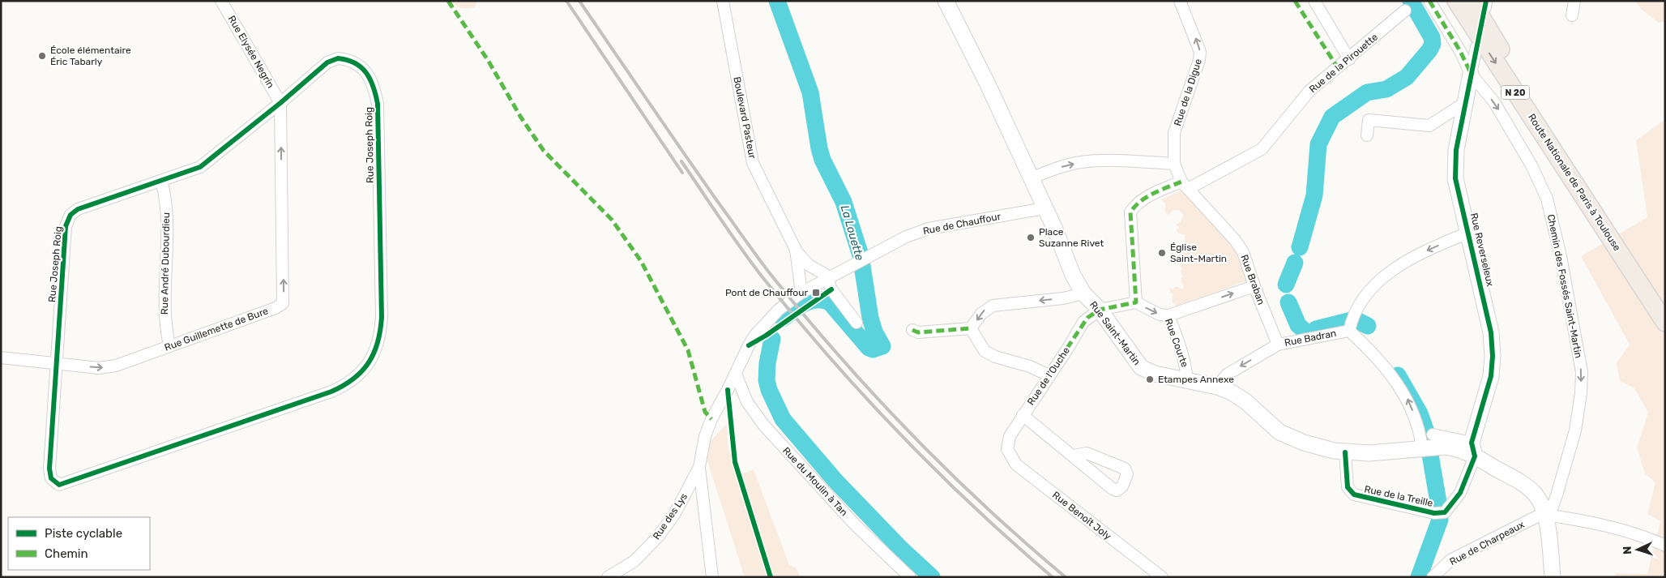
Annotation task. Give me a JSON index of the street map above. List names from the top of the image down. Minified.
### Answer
{"streets":{"main road":["N 20","Route Nationale de Paris à Toulouse","Rue Reverseleux","Rue Saint-Martin"],"street":["Rue Elysée Negrin","Rue de la Pirouette","Rue de la Digue","Boulevard Pasteur","Rue Joseph Roig","Rue de Chauffour","Rue André Dubourdieu","Rue Braban","Chemin des Fossés Saint-Martin","Rue Guillemette de Bure","Rue Badran","Rue Courte","Rue de l'Ouche","Rue du Moulin à Tan","Rue de la Treille","Rue Benoît Joly","Rue des Lys","Rue de Charpeaux"]},"crossings":[["Rue Elysée Negrin","Rue Joseph Roig"],["Rue Elysée Negrin","Rue Guillemette de Bure"],["Rue de la Pirouette","Rue Braban"],["Rue de la Pirouette","Rue Courte"],["Rue de la Digue","Rue Braban"],["Boulevard Pasteur","Rue de Chauffour"],["Rue Joseph Roig","Rue André Dubourdieu"],["Rue Joseph Roig","Rue Guillemette de Bure"],["Rue de Chauffour","Rue Saint-Martin"],["Rue de Chauffour","Rue du Moulin à Tan"],["Rue de Chauffour","Rue des Lys"],["Rue Reverseleux","Chemin des Fossés Saint-Martin"],["Rue Reverseleux","Rue Saint-Martin"],["Rue Reverseleux","Rue de la Treille"],["Rue André Dubourdieu","Rue Guillemette de Bure"],["Rue Braban","Rue Badran"],["Chemin des Fossés Saint-Martin","Rue Saint-Martin"],["Chemin des Fossés Saint-Martin","Rue de Charpeaux"],["Rue Saint-Martin","Rue Badran"],["Rue Saint-Martin","Rue Courte"],["Rue Saint-Martin","Rue de l'Ouche"],["Rue Saint-Martin","Rue de la Treille"],["Rue Saint-Martin","Rue de Charpeaux"],["Rue de l'Ouche","Rue Benoît Joly"]],"one_way":["Rue de la Digue","Chemin des Fossés Saint-Martin"],"water":["La Louette"],"places":{"other":["École élémentaire Éric Tabarly","Place Suzanne Rivet","Église Saint-Martin","Etampes Annexe"],"transit":["Pont de Chauffour"]},"legend":["Piste cyclable","Chemin"],"north":"left"}
